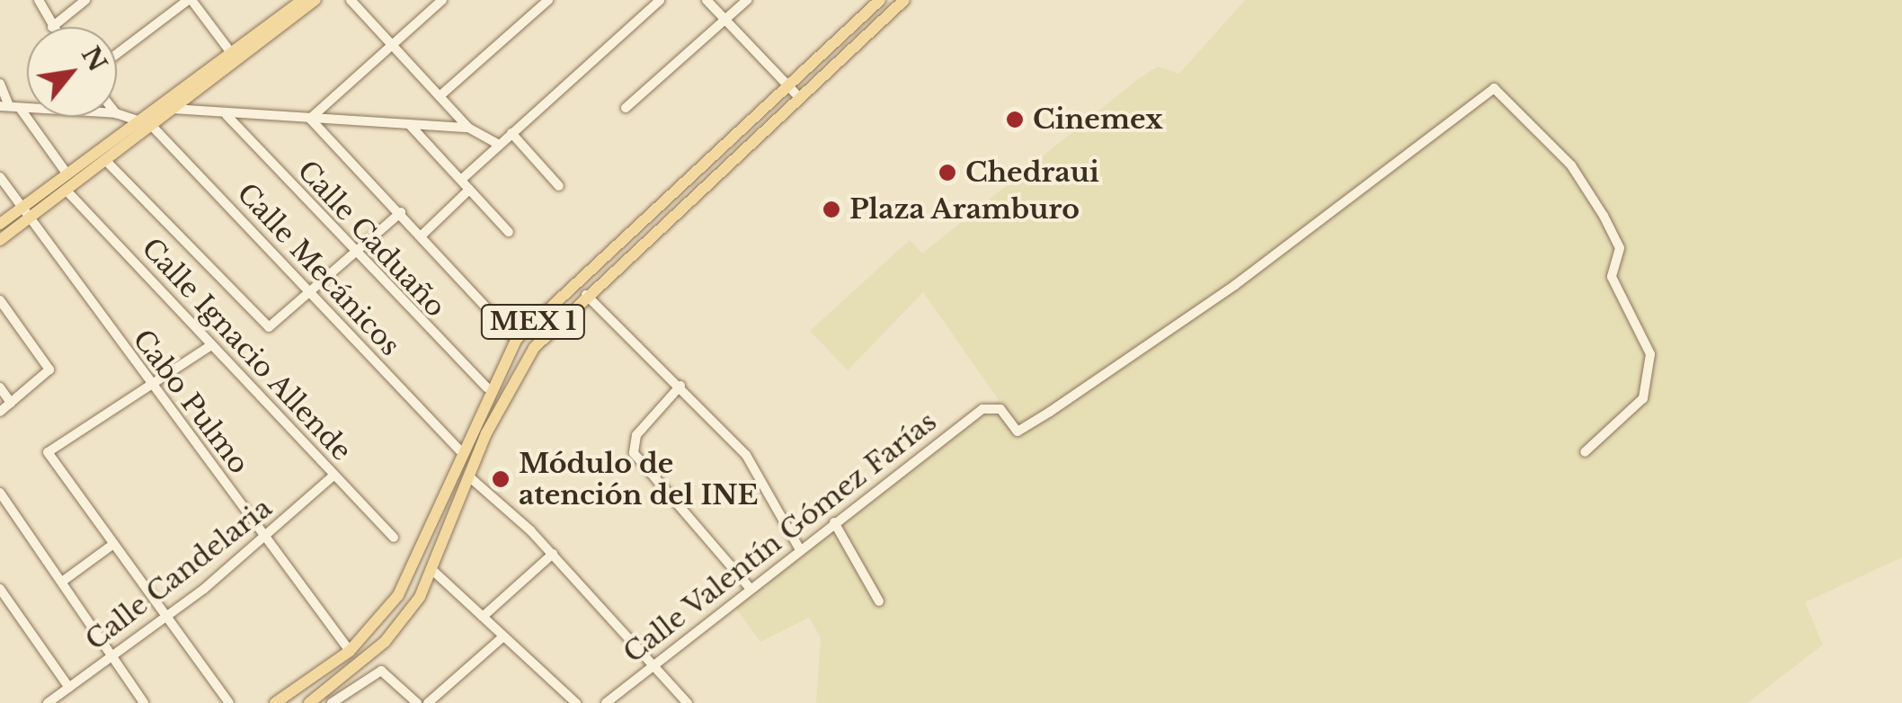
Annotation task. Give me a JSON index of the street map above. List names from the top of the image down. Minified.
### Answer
{"streets":{"main road":["MEX 1"],"street":["Calle Caduaño","Calle Mecánicos","Calle Ignacio Allende","Cabo Pulmo","Calle Valentín Gómez Farías","Calle Candelaria"]},"crossings":[["Calle Caduaño","MEX 1"],["Calle Mecánicos","MEX 1"],["MEX 1","Cabo Pulmo"],["Calle Ignacio Allende","Calle Candelaria"],["Cabo Pulmo","Calle Candelaria"]],"places":["Cinemex","Chedraui","Plaza Aramburo","Módulo de atención del INE"],"north":"top right"}
